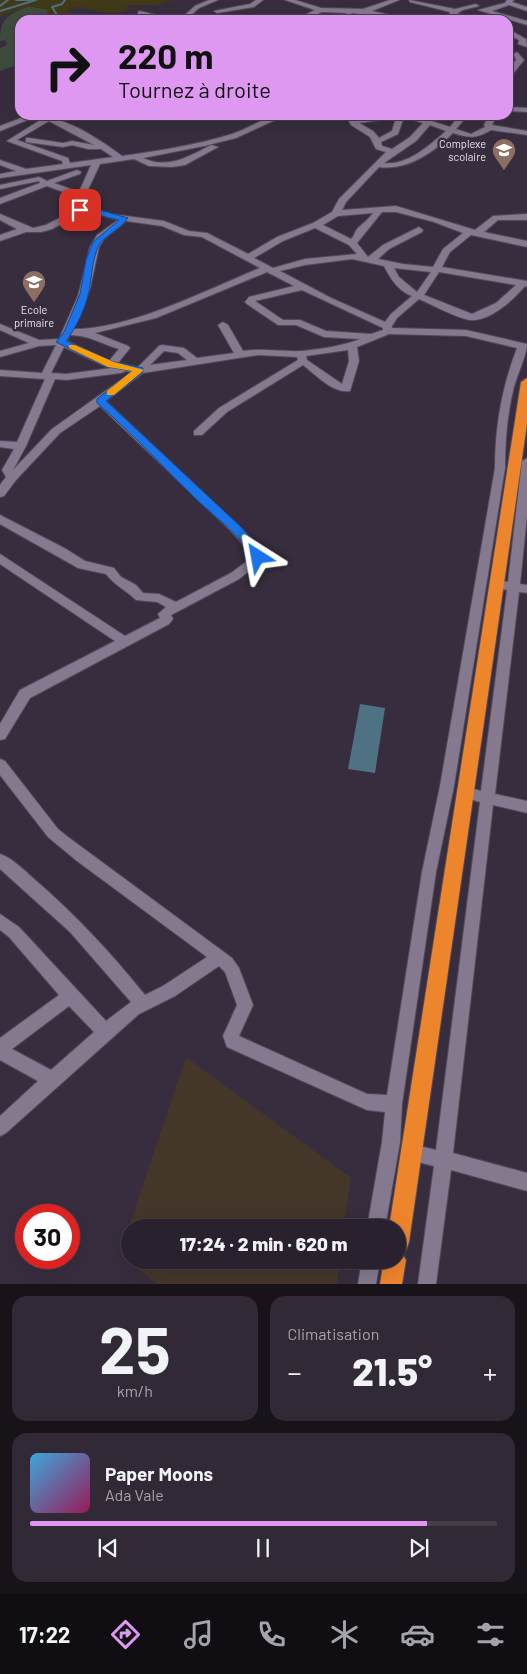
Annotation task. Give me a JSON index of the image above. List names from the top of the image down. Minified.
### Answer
{"places":{"school or university":["Complexe scolaire","Ecole primaire"]},"page":{"turn":["220 m","Tournez à droite"],"limit":"30","trip":"17:24 · 2 min · 620 m","tile":[["25","km/h"],"Climatisation"],"heat":["−","21.5°","+"],"song":["Paper Moons","Ada Vale"],"tabs":"17:22"}}
